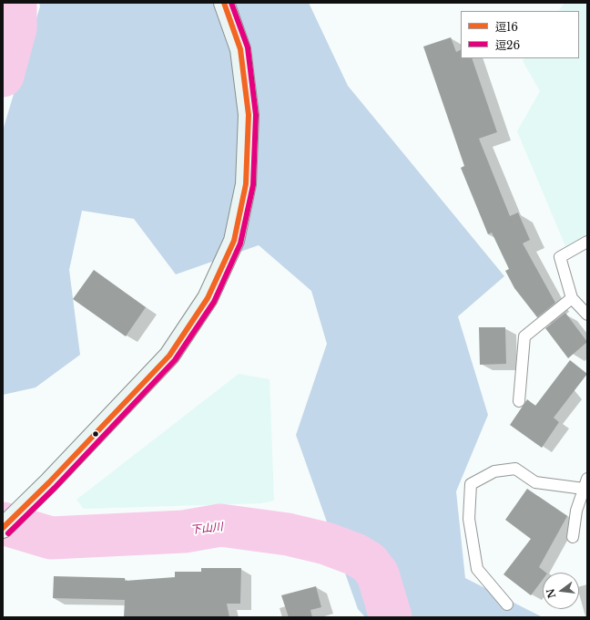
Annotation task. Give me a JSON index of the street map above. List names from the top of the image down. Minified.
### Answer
{"water":["下山川"],"lines":["transit line 逗16","transit line 逗26"],"legend":["逗16","逗26"],"north":"left"}
